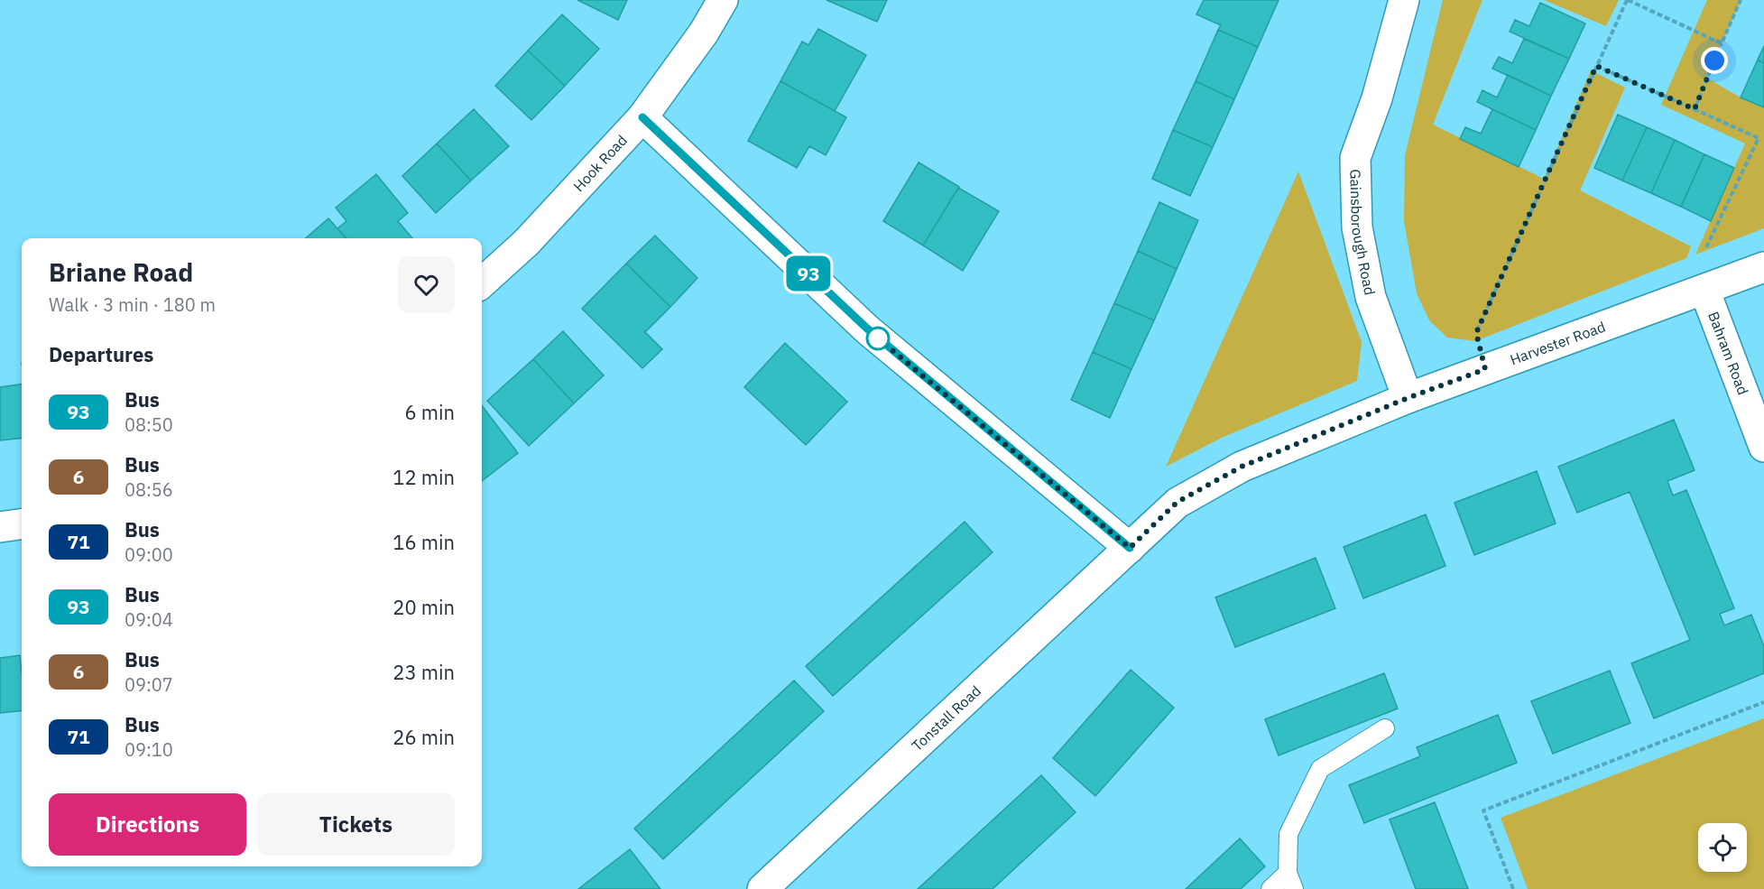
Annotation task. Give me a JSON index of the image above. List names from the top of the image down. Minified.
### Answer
{"streets":{"street":["Hook Road","Gainsborough Road","Harvester Road","Bahram Road","Tonstall Road"]},"crossings":[["Gainsborough Road","Harvester Road"],["Harvester Road","Bahram Road"],["Harvester Road","Tonstall Road"]],"lines":["bus line 93"],"page":{"on_map":"93","heading":[["Briane Road","Walk · 3 min · 180 m"],"Departures"],"list":[{"mark":"93","name":"Bus","note":"08:50","value":"6 min"},{"mark":"6","name":"Bus","note":"08:56","value":"12 min"},{"mark":"71","name":"Bus","note":"09:00","value":"16 min"},{"mark":"93","name":"Bus","note":"09:04","value":"20 min"},{"mark":"6","name":"Bus","note":"09:07","value":"23 min"},{"mark":"71","name":"Bus","note":"09:10","value":"26 min"}],"buttons":["Directions","Tickets"]}}
